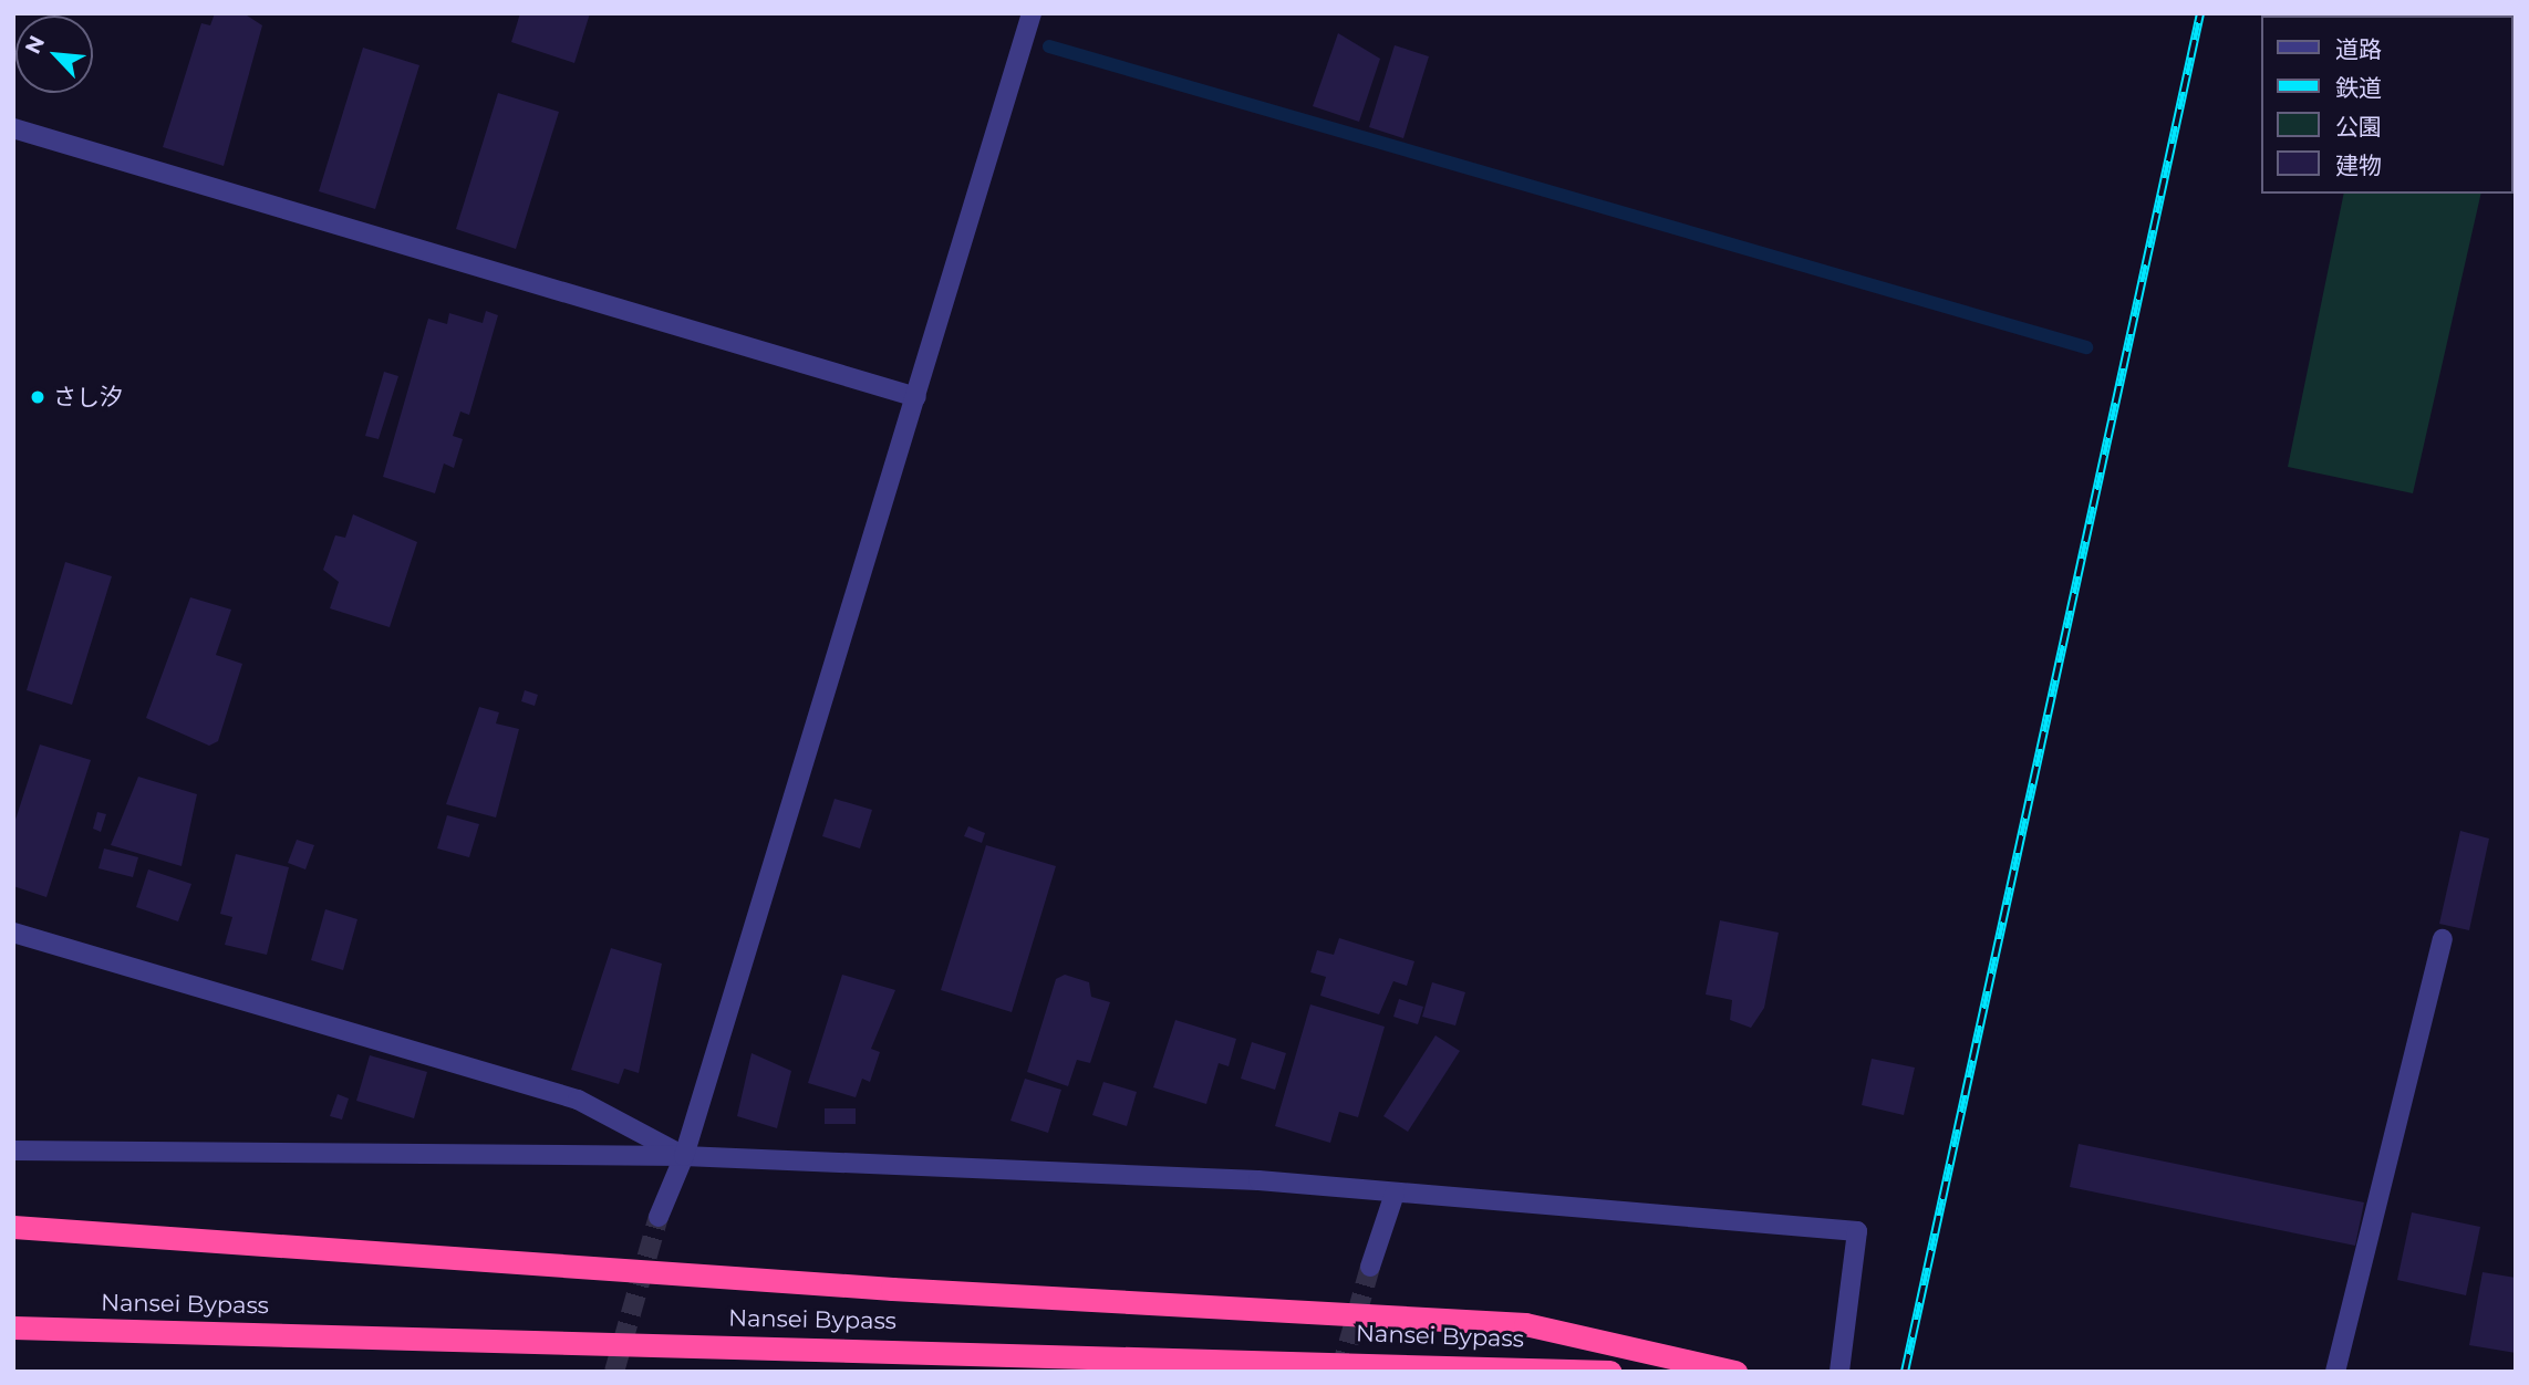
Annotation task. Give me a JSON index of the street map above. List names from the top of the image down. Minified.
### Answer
{"streets":{"highway":["Nansei Bypass"]},"places":["さし汐"],"legend":["道路","鉄道","公園","建物"],"north":"top left"}
